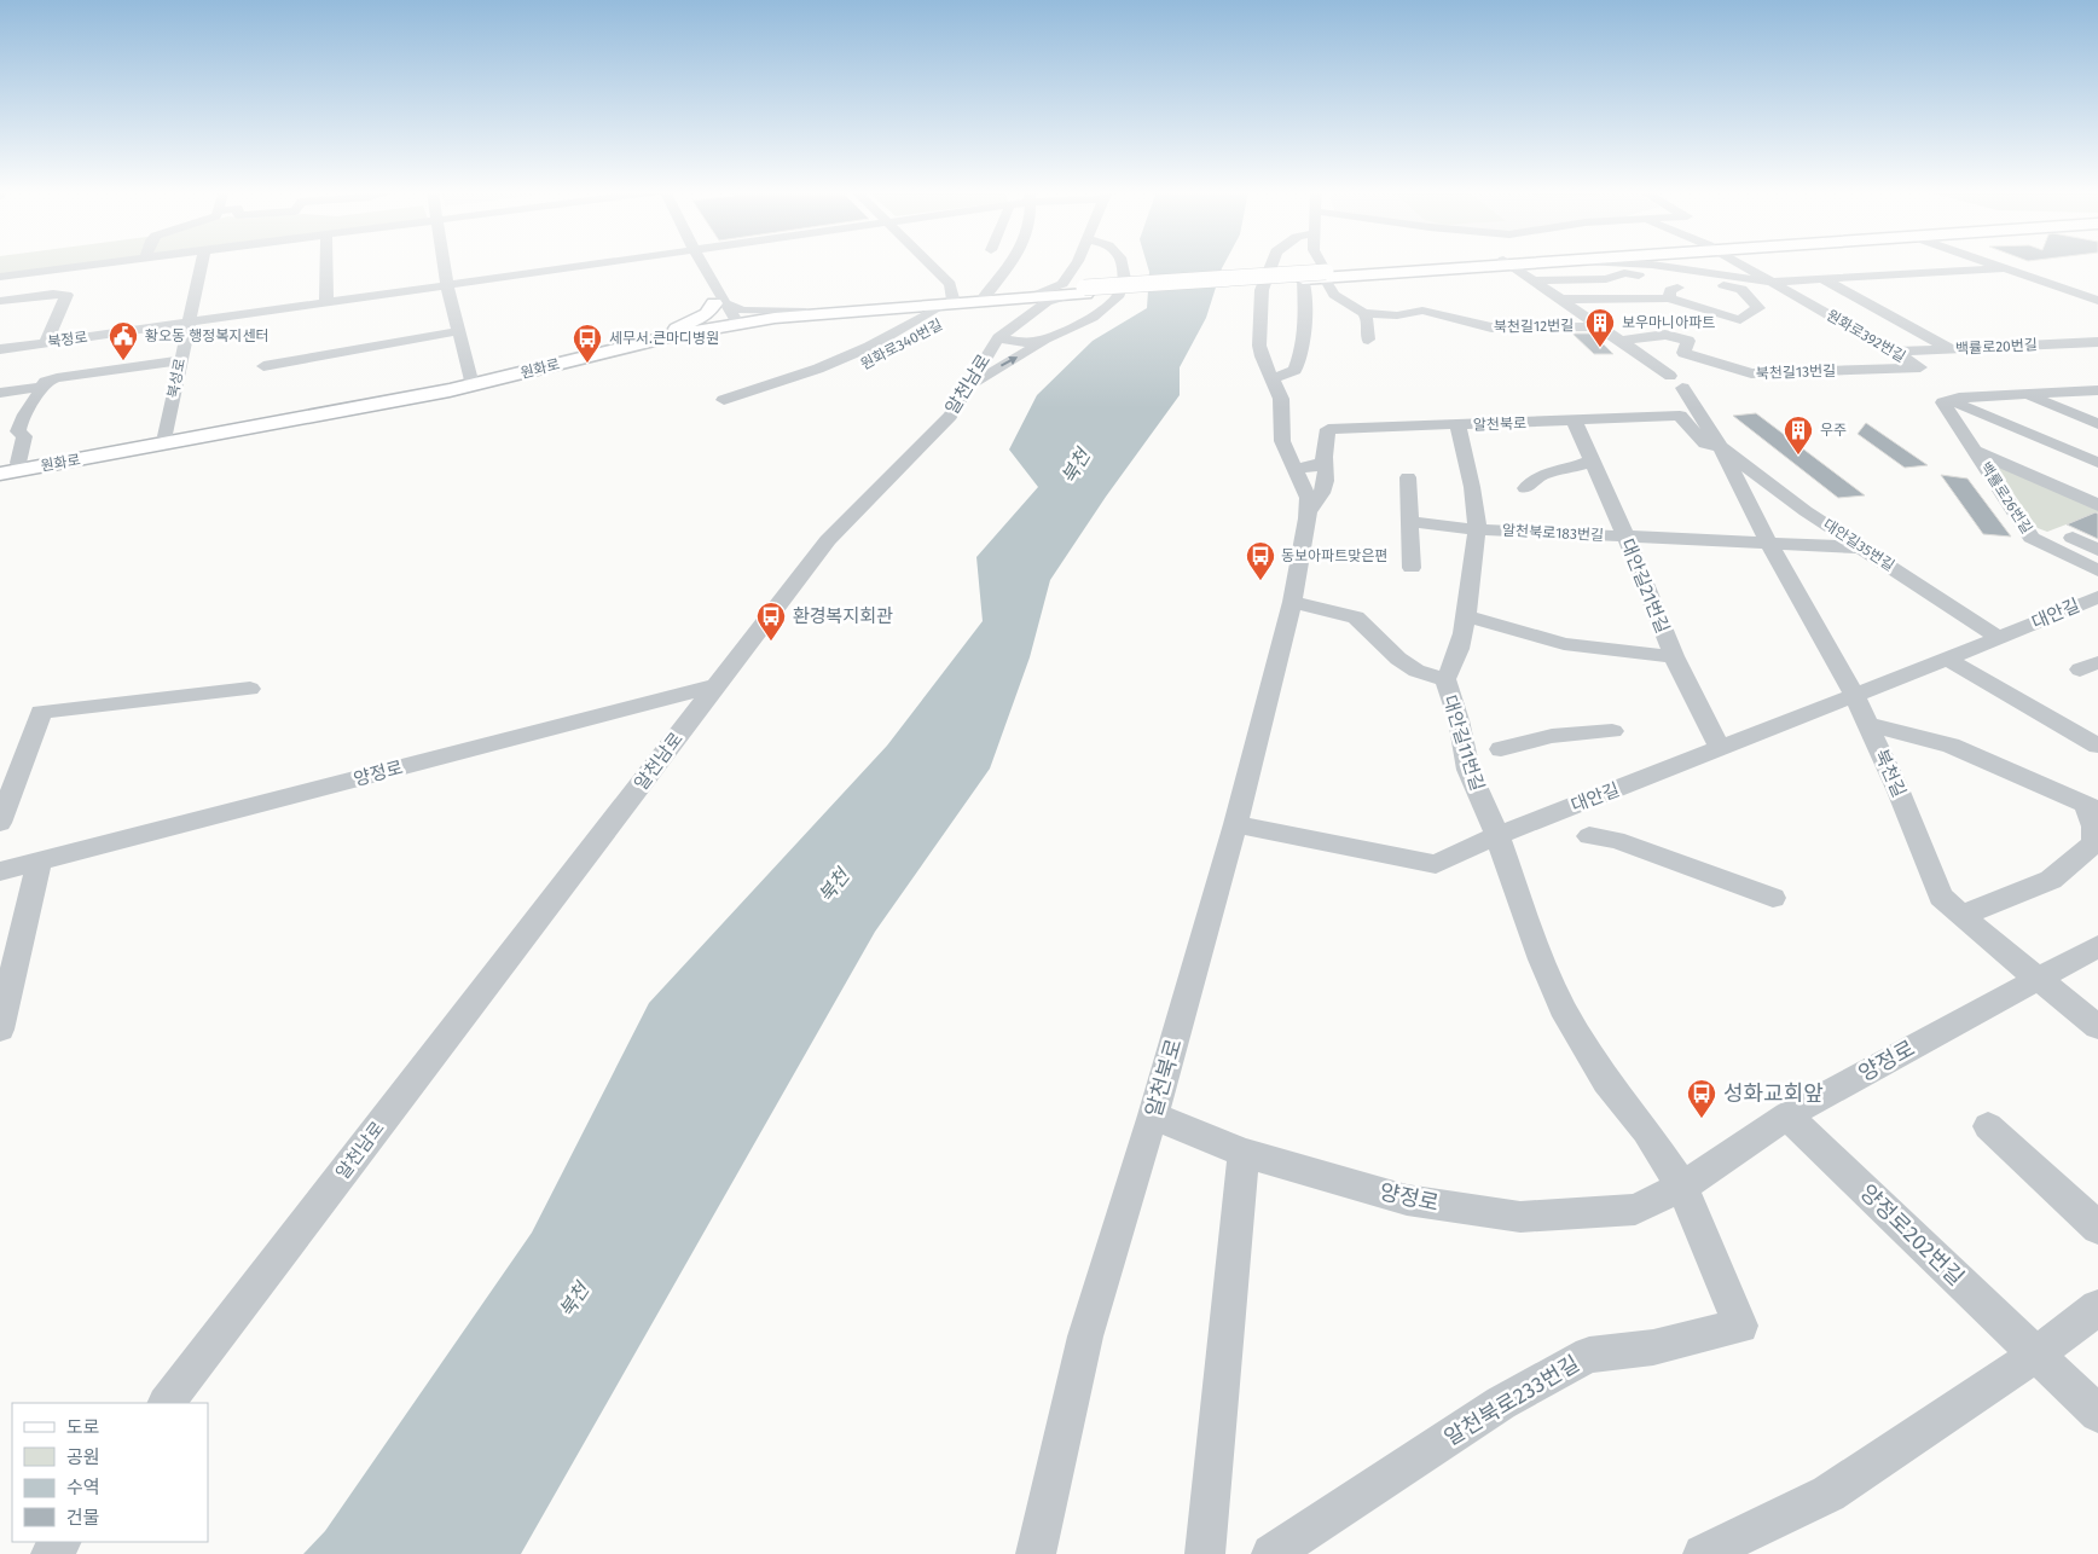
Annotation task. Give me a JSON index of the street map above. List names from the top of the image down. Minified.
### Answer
{"streets":{"main road":["원화로"],"street":["북천길12번길","원화로392번길","북정로","원화로340번길","백률로20번길","북천길13번길","북성로","알천남로","알천북로","백률로26번길","알천북로183번길","대안길35번길","대안길21번길","대안길","대안길11번길","양정로","북천길","양정로202번길","알천북로233번길"]},"crossings":[["북천길12번길","북천길"],["원화로392번길","백률로20번길"],["원화로392번길","북천길13번길"],["북정로","북성로"],["원화로340번길","원화로"],["원화로","북성로"],["북천길13번길","북천길"],["알천남로","양정로"],["알천북로","대안길35번길"],["알천북로","대안길21번길"],["알천북로","대안길"],["알천북로","대안길11번길"],["알천북로","양정로"],["알천북로","북천길"],["알천북로183번길","대안길21번길"],["알천북로183번길","대안길11번길"],["알천북로183번길","북천길"],["대안길35번길","대안길"],["대안길35번길","북천길"],["대안길21번길","대안길"],["대안길","대안길11번길"],["대안길","북천길"],["양정로","북천길"],["양정로","양정로202번길"],["양정로","알천북로233번길"]],"water":["북천"],"places":{"building":["보우마니아파트","우주"],"public building":["황오동 행정복지센터"],"bus stop":["세무서.큰마디병원","동보아파트맞은편","환경복지회관","성화교회앞"]},"legend":["도로","공원","수역","건물"]}
